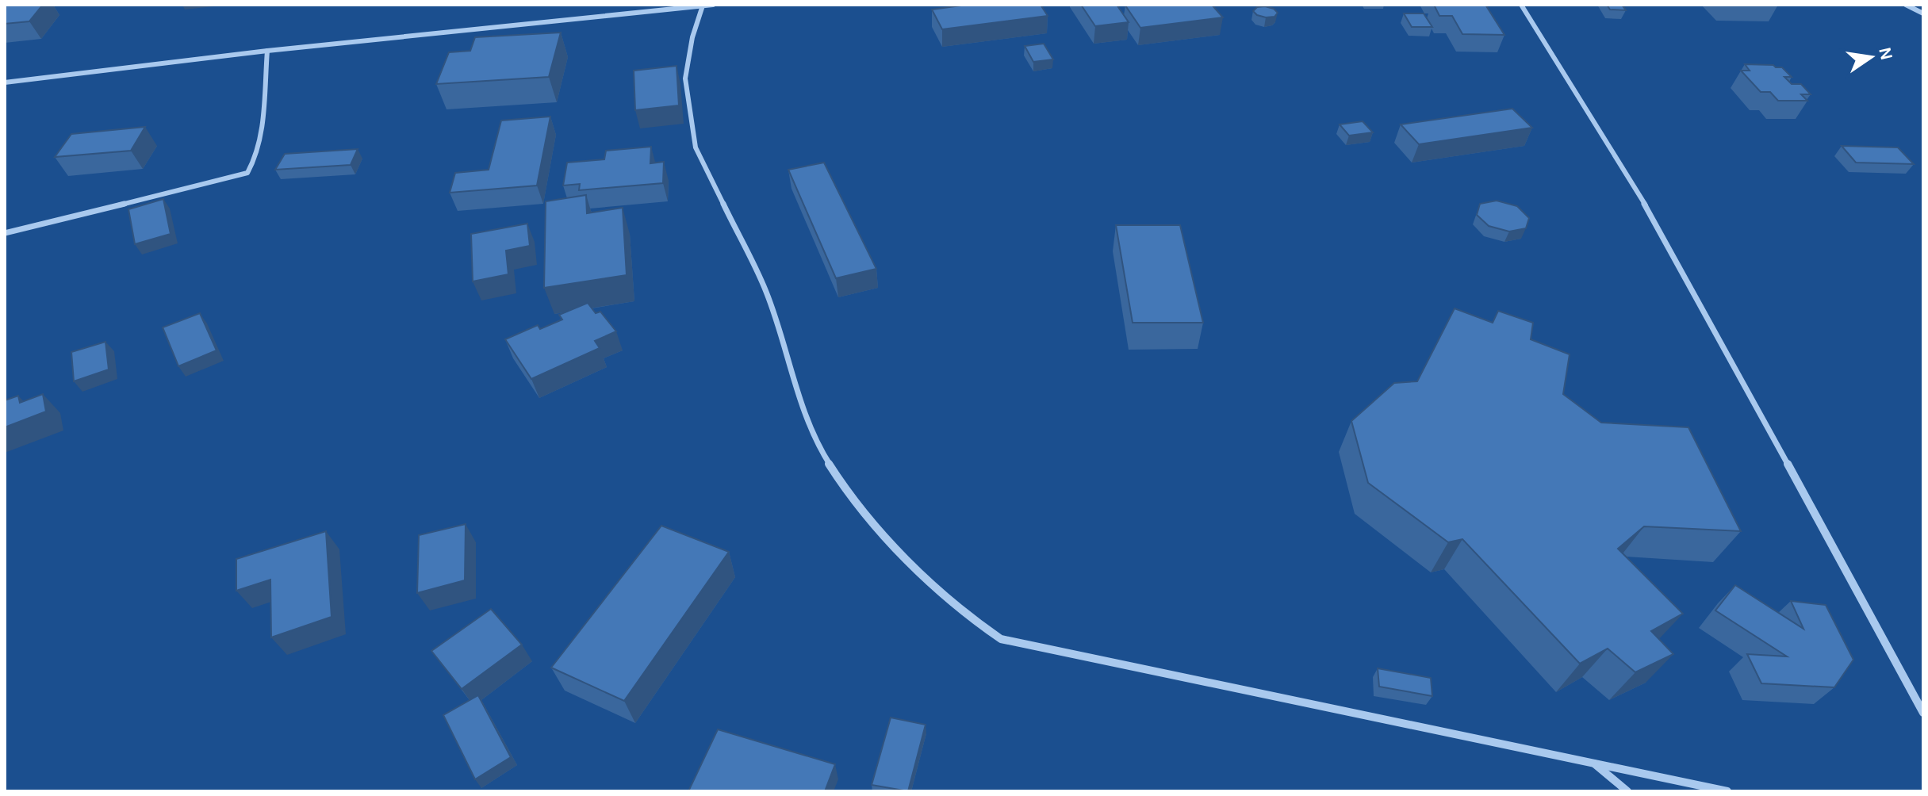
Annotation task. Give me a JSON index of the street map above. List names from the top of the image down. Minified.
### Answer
{"north":"right"}
